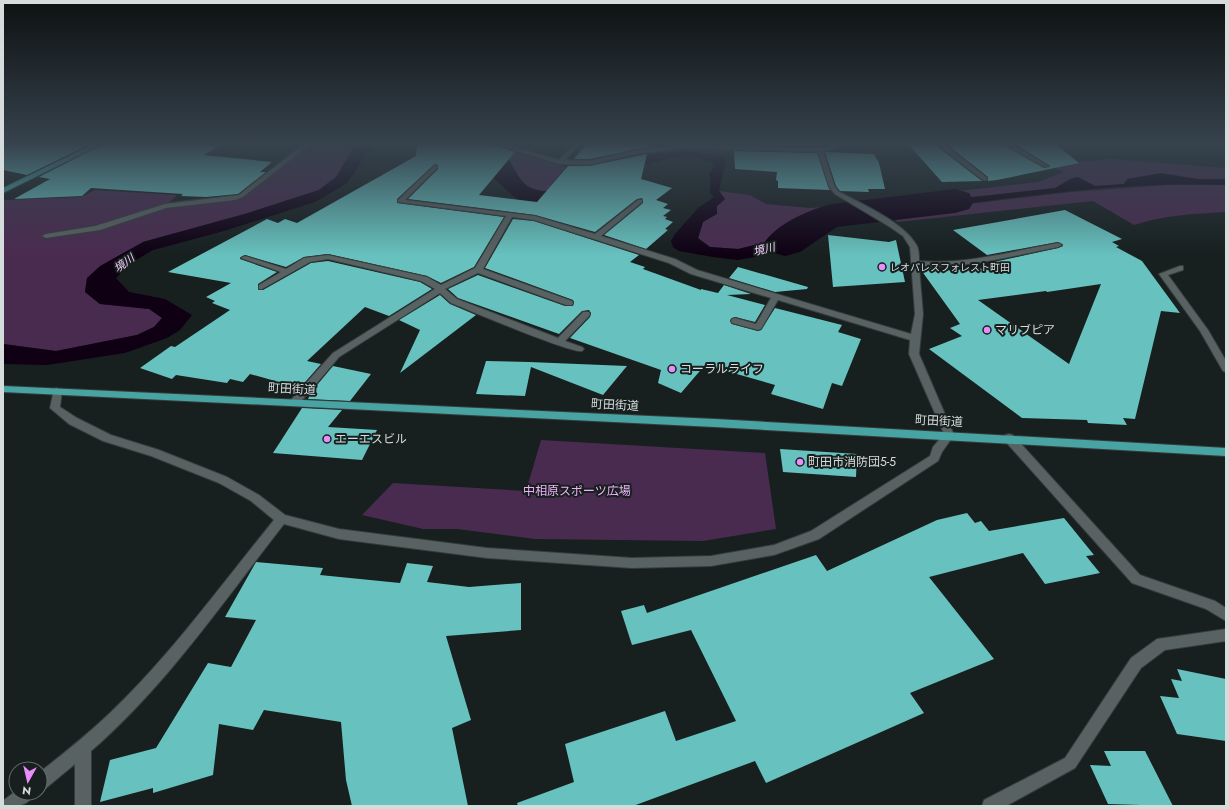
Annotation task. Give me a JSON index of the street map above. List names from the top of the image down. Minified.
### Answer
{"streets":{"main road":["町田街道"]},"water":["境川"],"parks":["中相原スポーツ広場"],"places":["レオパレスフォレスト町田","マリブピア","コーラルライフ","エーエスビル","町田市消防団5-5"],"north":"bottom"}
